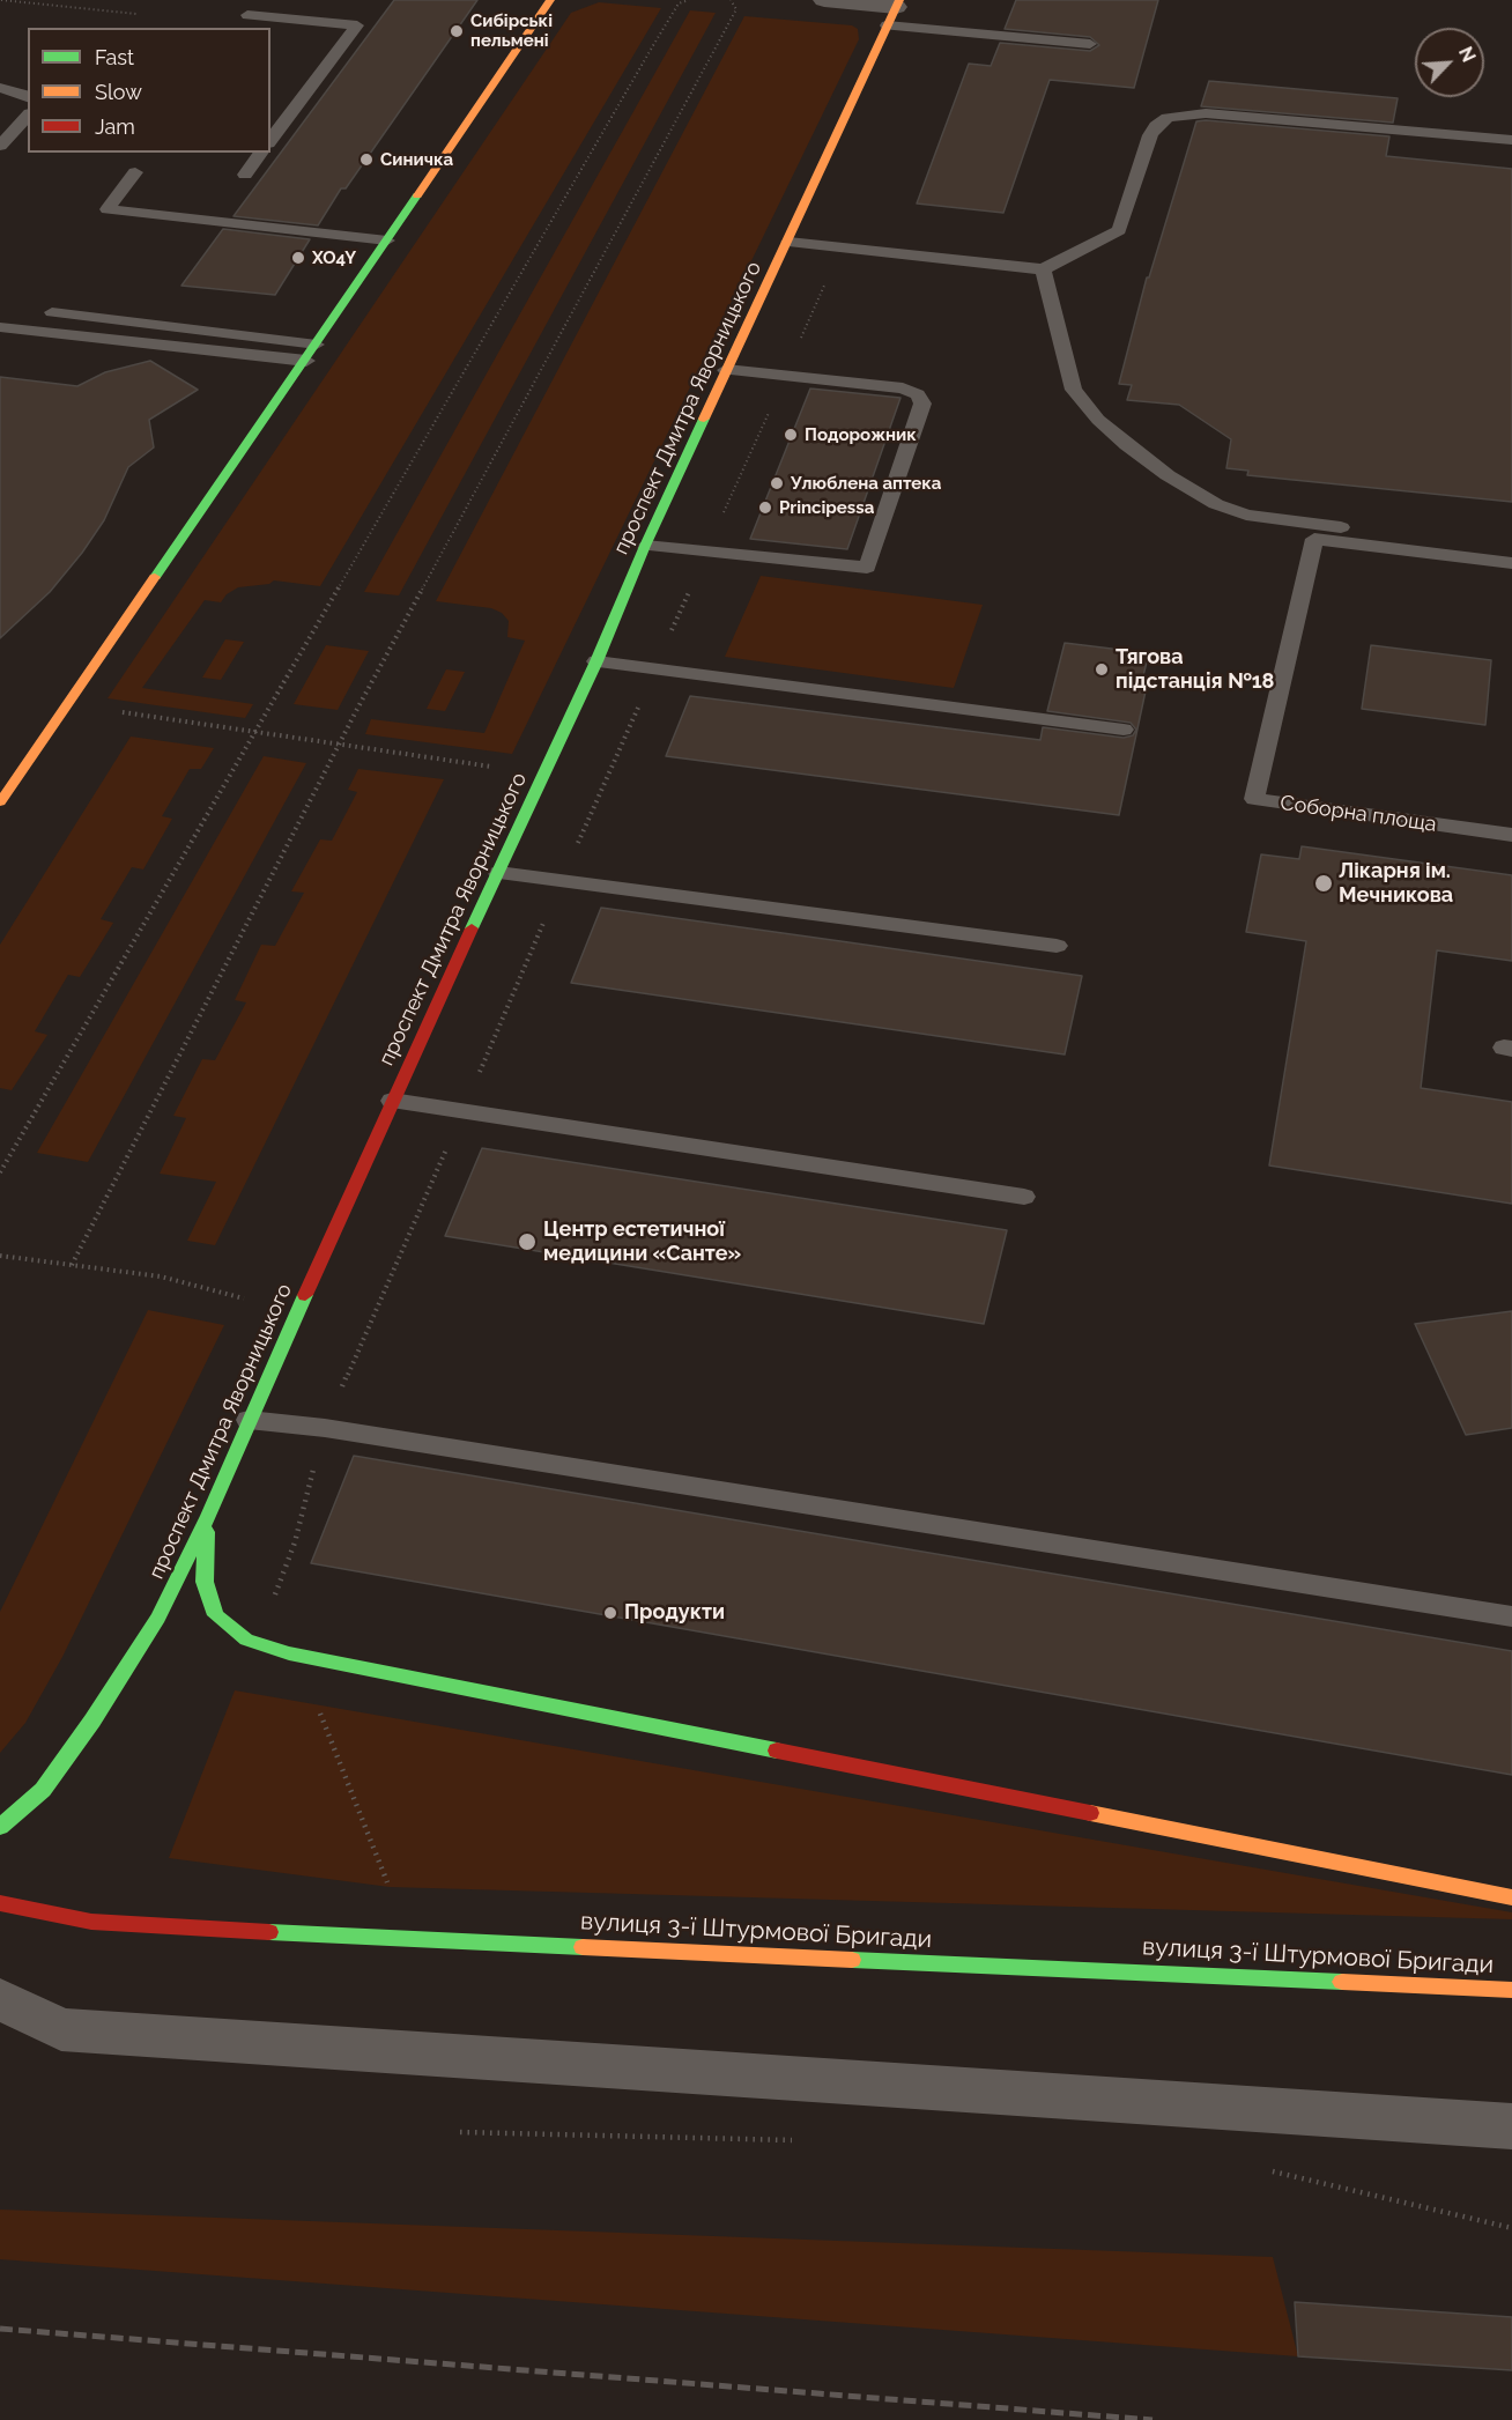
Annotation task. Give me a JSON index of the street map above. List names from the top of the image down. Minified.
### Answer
{"streets":{"main road":["проспект Дмитра Яворницького","вулиця 3-ї Штурмової Бригади"],"lane":["Соборна площа"]},"places":["Сибірські пельмені","Синичка","XO4Y","Подорожник","Улюблена аптека","Principessa","Тягова пiдстанцiя №18","Лікарня ім. Мечникова","Центр естетичної медицини «Санте»","Продукти"],"legend":["Fast","Slow","Jam"],"north":"top right"}
